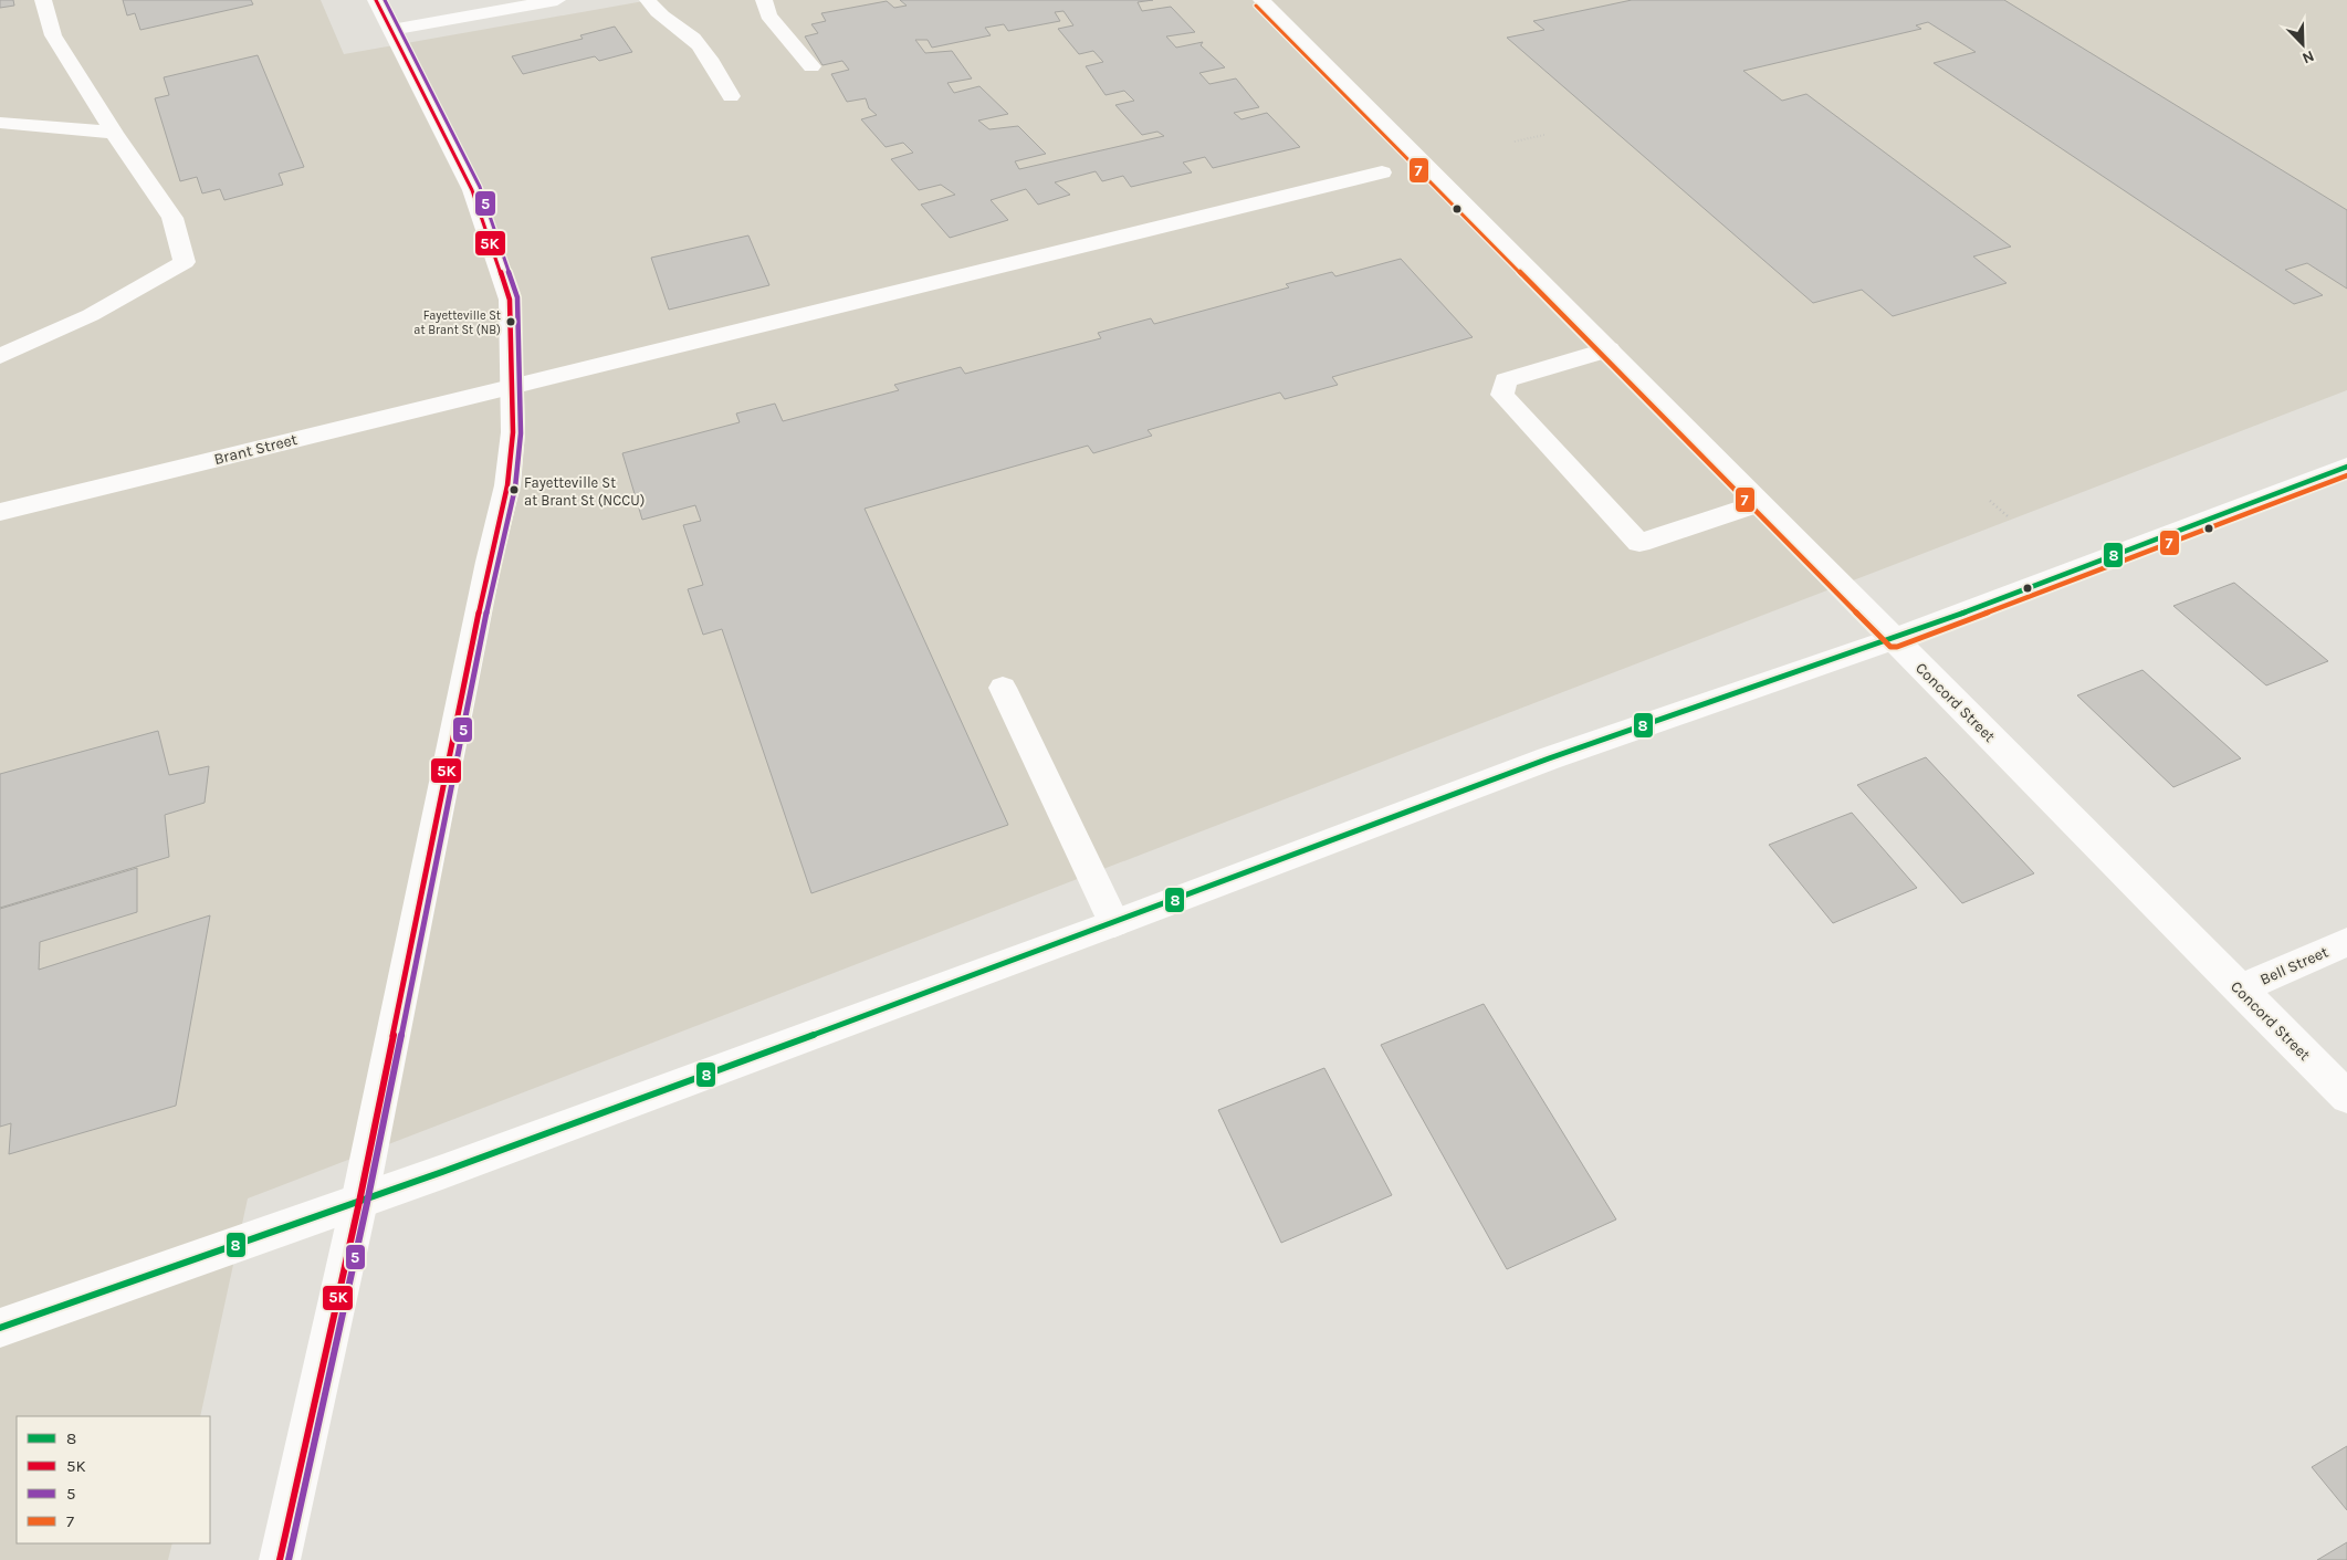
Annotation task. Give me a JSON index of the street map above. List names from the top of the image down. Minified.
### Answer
{"streets":{"street":["Brant Street","Concord Street","Bell Street"]},"crossings":[["Concord Street","Bell Street"]],"places":["Fayetteville St at Brant St (NB)","Fayetteville St at Brant St (NCCU)"],"lines":["transit line 5K","transit line 5","transit line 7","transit line 8"],"legend":["8","5K","5","7"],"north":"bottom right"}
